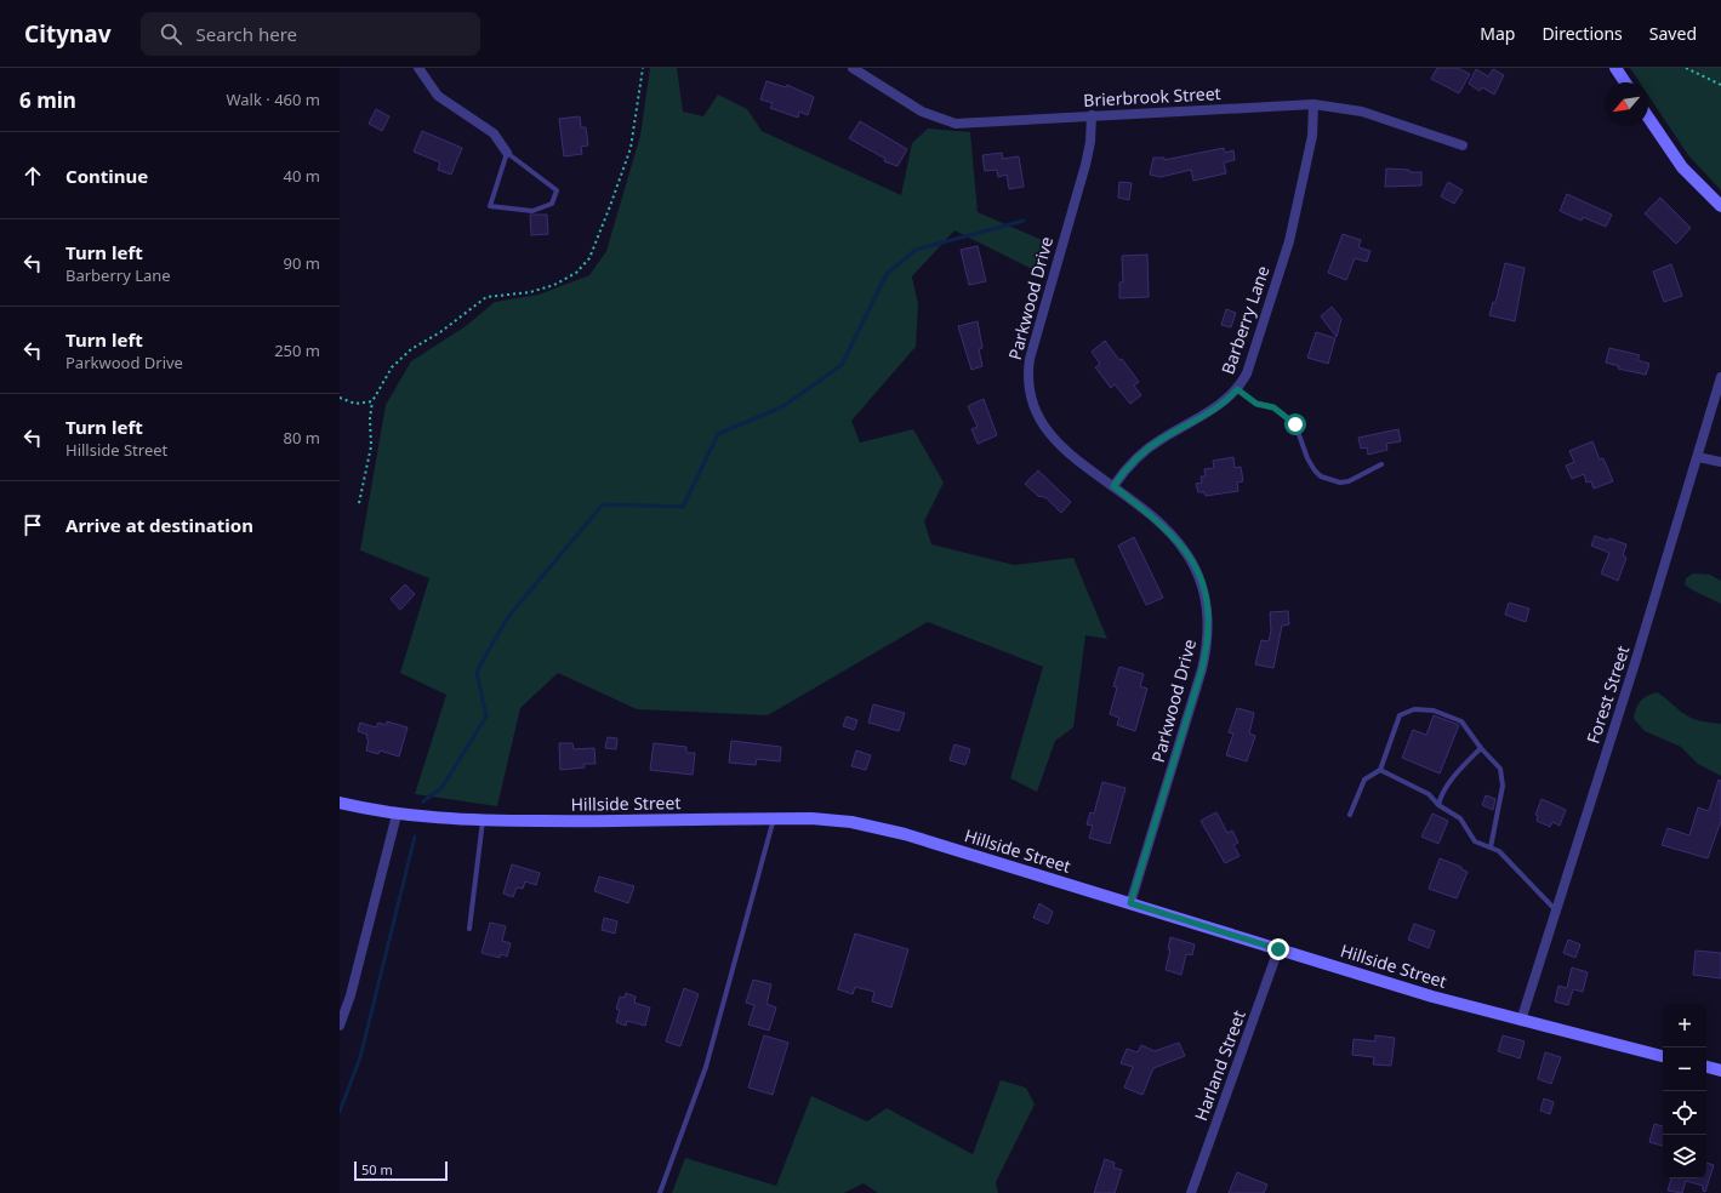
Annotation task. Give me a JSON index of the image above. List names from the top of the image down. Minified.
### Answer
{"streets":{"street":["Brierbrook Street","Parkwood Drive","Barberry Lane","Forest Street","Hillside Street","Harland Street"]},"crossings":[["Brierbrook Street","Parkwood Drive"],["Brierbrook Street","Barberry Lane"],["Parkwood Drive","Barberry Lane"],["Parkwood Drive","Hillside Street"],["Forest Street","Hillside Street"],["Hillside Street","Harland Street"]],"scale_bar":"50 m","north":"bottom left","page":{"header":"Citynav","search":"Search here","nav":["Map","Directions","Saved"],"heading":["6 min","Walk · 460 m"],"list":[["Continue","40 m"],["Turn left","Barberry Lane","90 m"],["Turn left","Parkwood Drive","250 m"],["Turn left","Hillside Street","80 m"],"Arrive at destination"],"map_buttons":["+","−"],"scale":"50 m"}}
